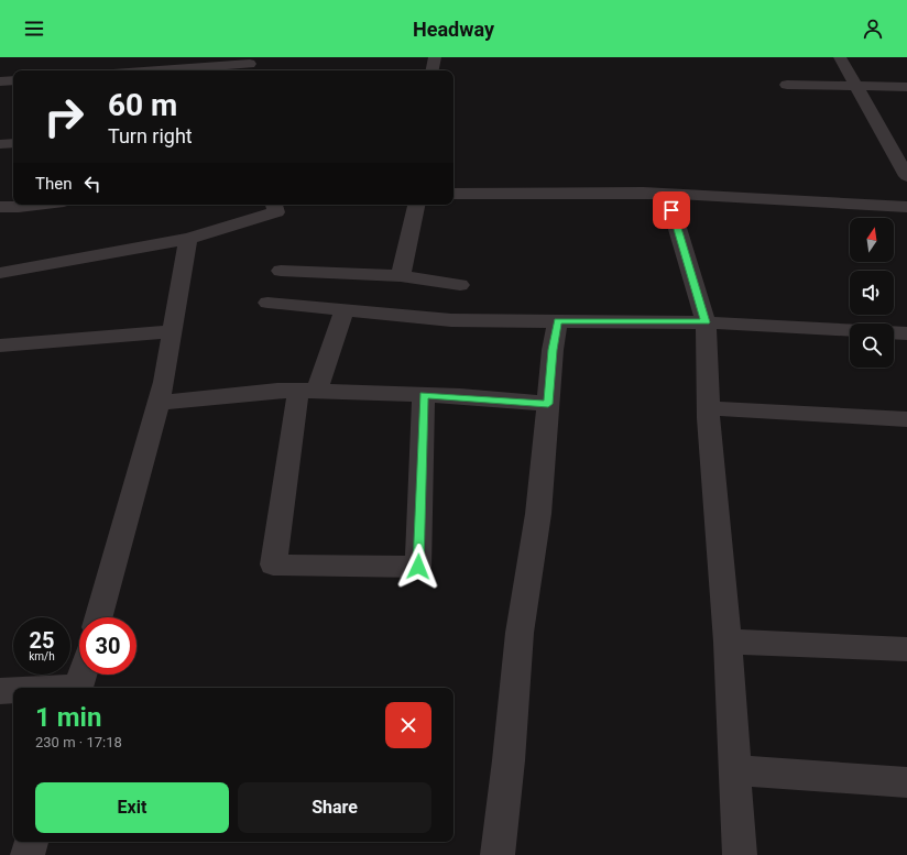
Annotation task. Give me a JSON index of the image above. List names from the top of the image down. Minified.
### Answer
{"north":"top","page":{"header":"Headway","turn":["60 m","Turn right"],"then":"Then","speed":"25 km/h","limit":"30","heading":["1 min","230 m · 17:18"],"buttons":["Exit","Share"]}}
